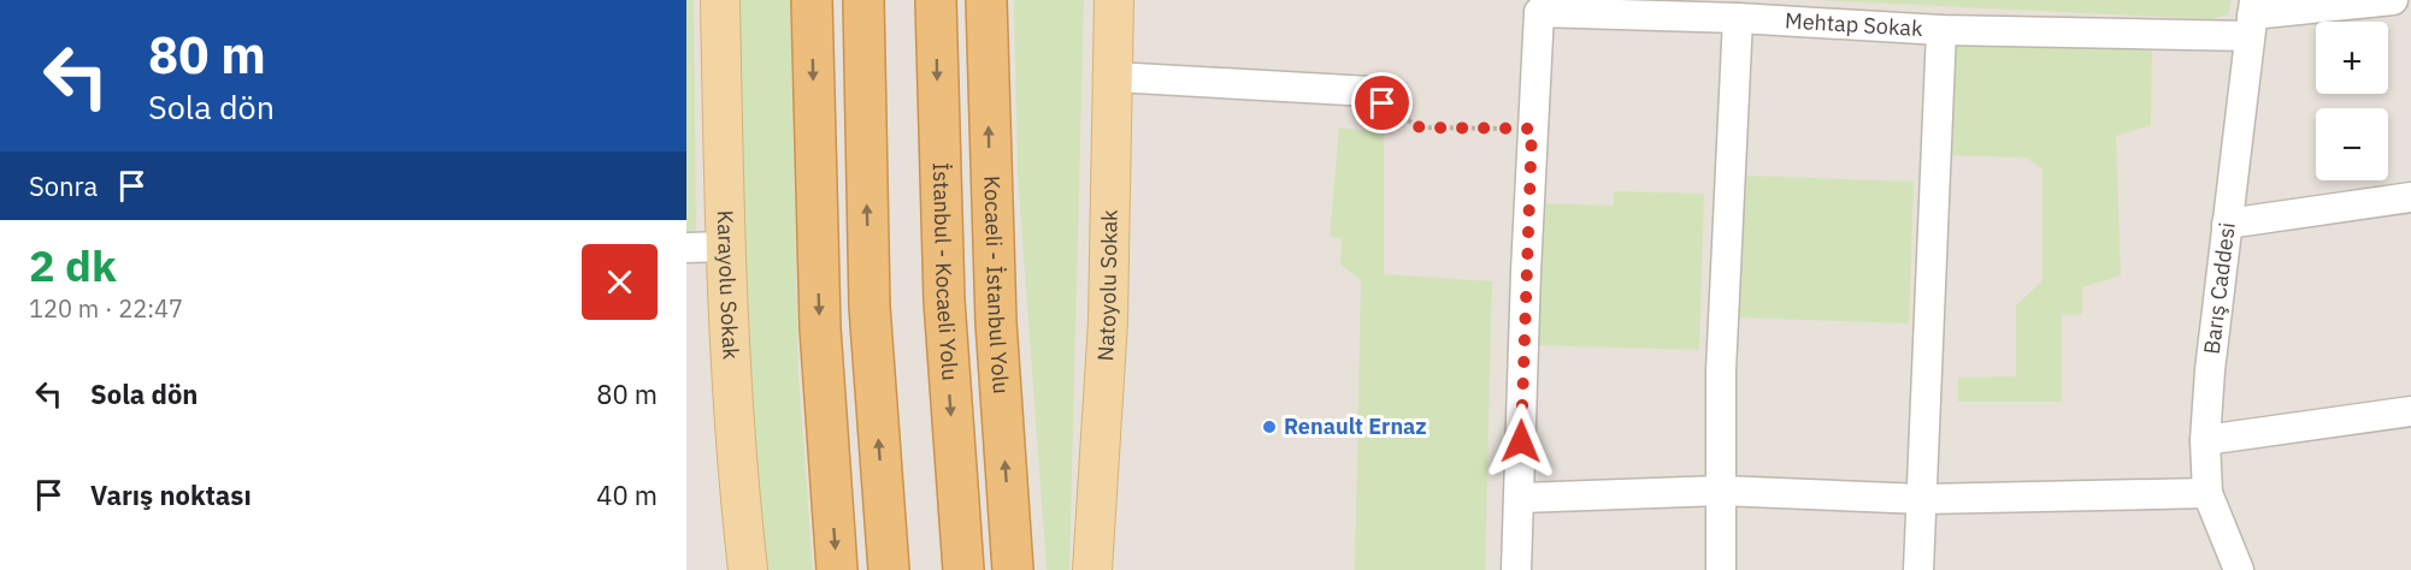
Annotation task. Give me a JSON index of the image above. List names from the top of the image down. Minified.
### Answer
{"streets":{"highway":["İstanbul - Kocaeli Yolu","Kocaeli - İstanbul Yolu"],"main road":["Karayolu Sokak","Natoyolu Sokak"],"street":["Mehtap Sokak","Barış Caddesi"]},"crossings":[["Mehtap Sokak","Barış Caddesi"]],"places":["Renault Ernaz"],"page":{"turn":["80 m","Sola dön"],"map_buttons":["+","−"],"then":"Sonra","heading":["2 dk","120 m · 22:47"],"list":[{"name":"Sola dön","value":"80 m"},{"name":"Varış noktası","value":"40 m"}]}}
